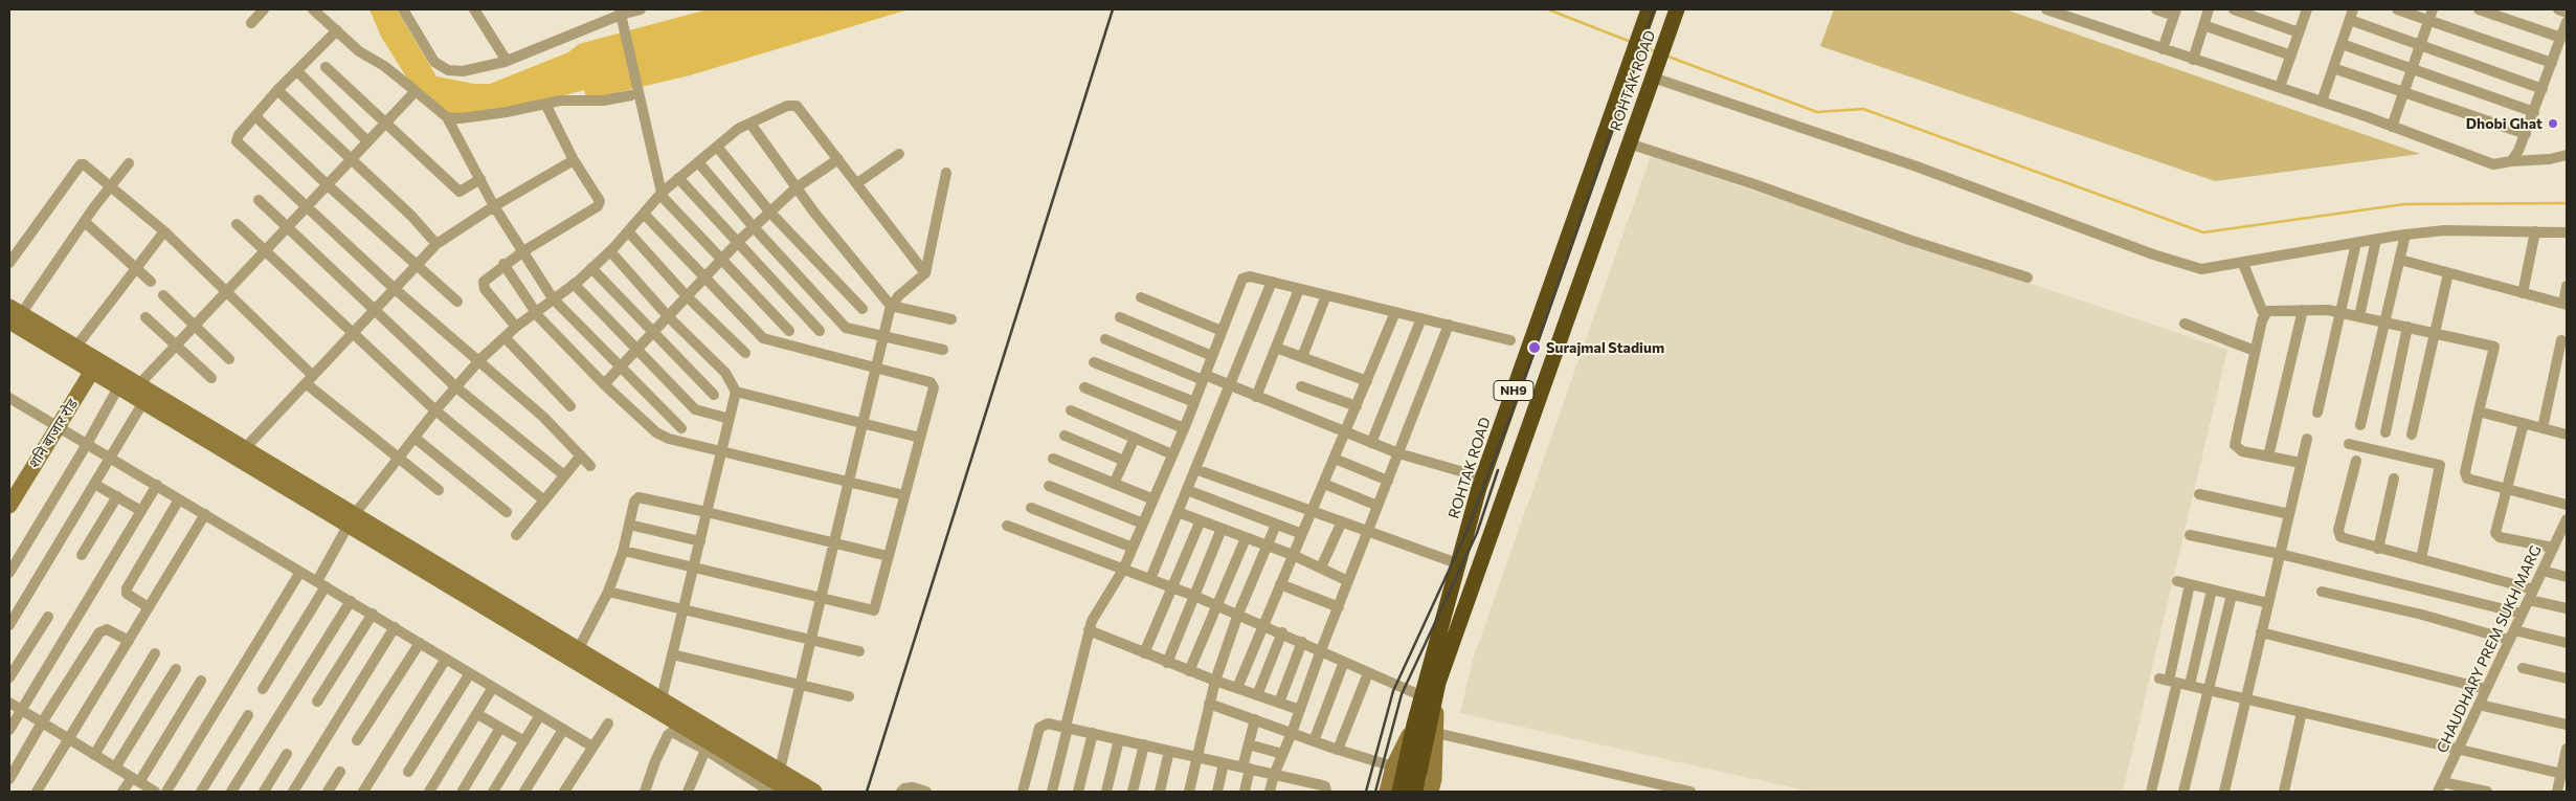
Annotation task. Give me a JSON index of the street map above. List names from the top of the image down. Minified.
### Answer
{"streets":{"highway":["ROHTAK ROAD","NH9"],"street":["शनि बाजार रोड","CHAUDHARY PREM SUKH MARG"]},"crossings":[["ROHTAK ROAD","NH9"]],"places":["Dhobi Ghat","Surajmal Stadium"]}
